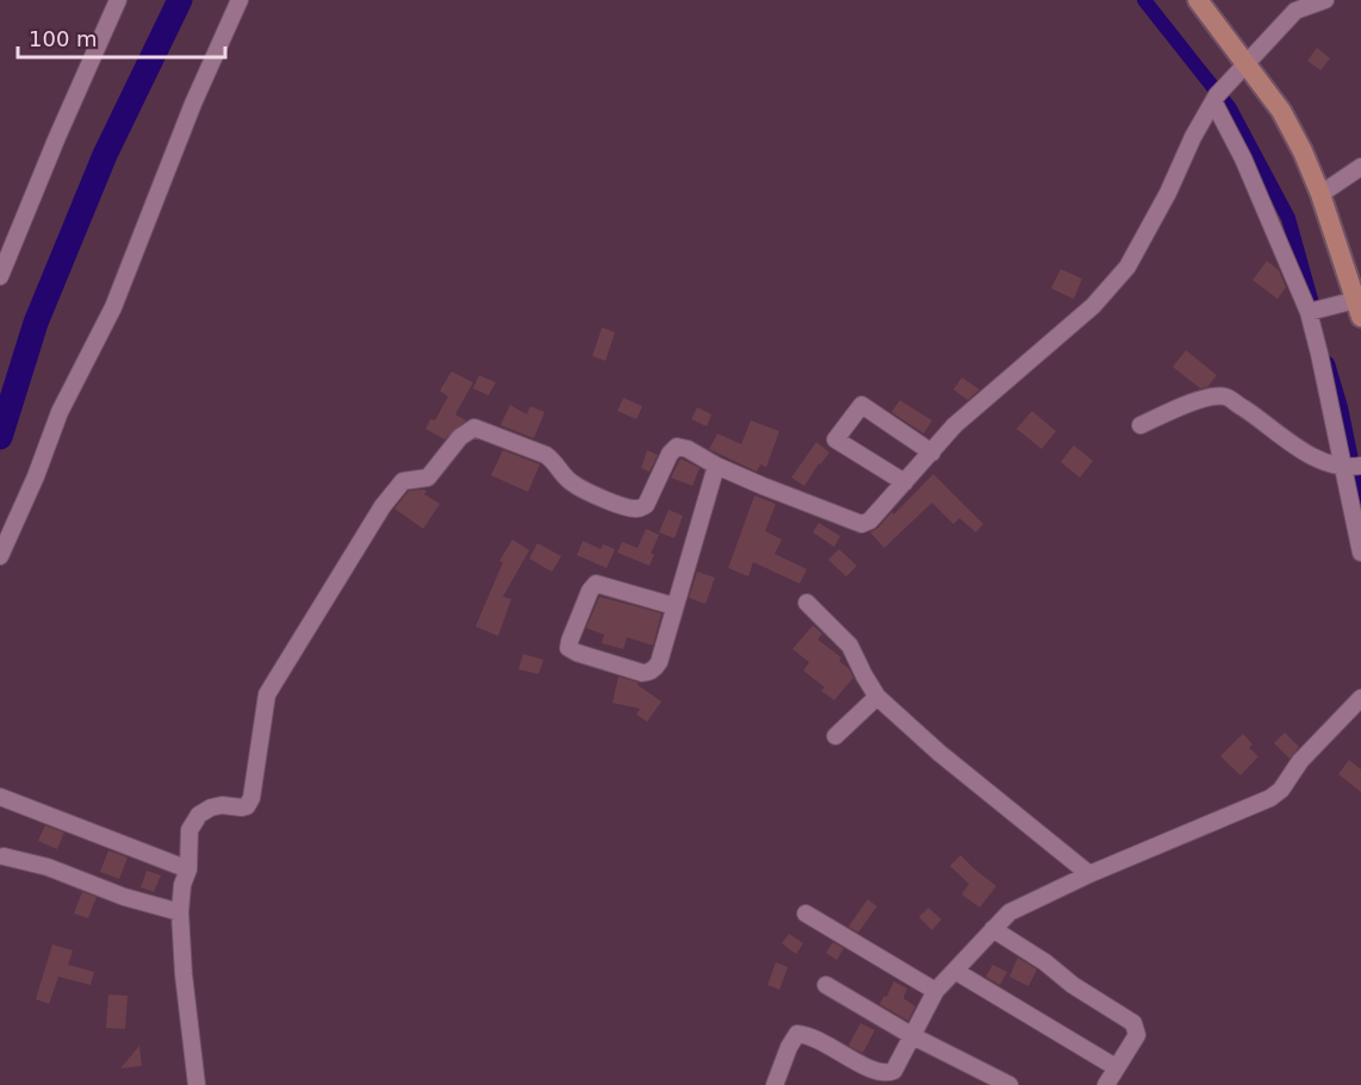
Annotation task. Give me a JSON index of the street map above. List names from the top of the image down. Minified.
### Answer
{"scale_bar":"100 m"}
